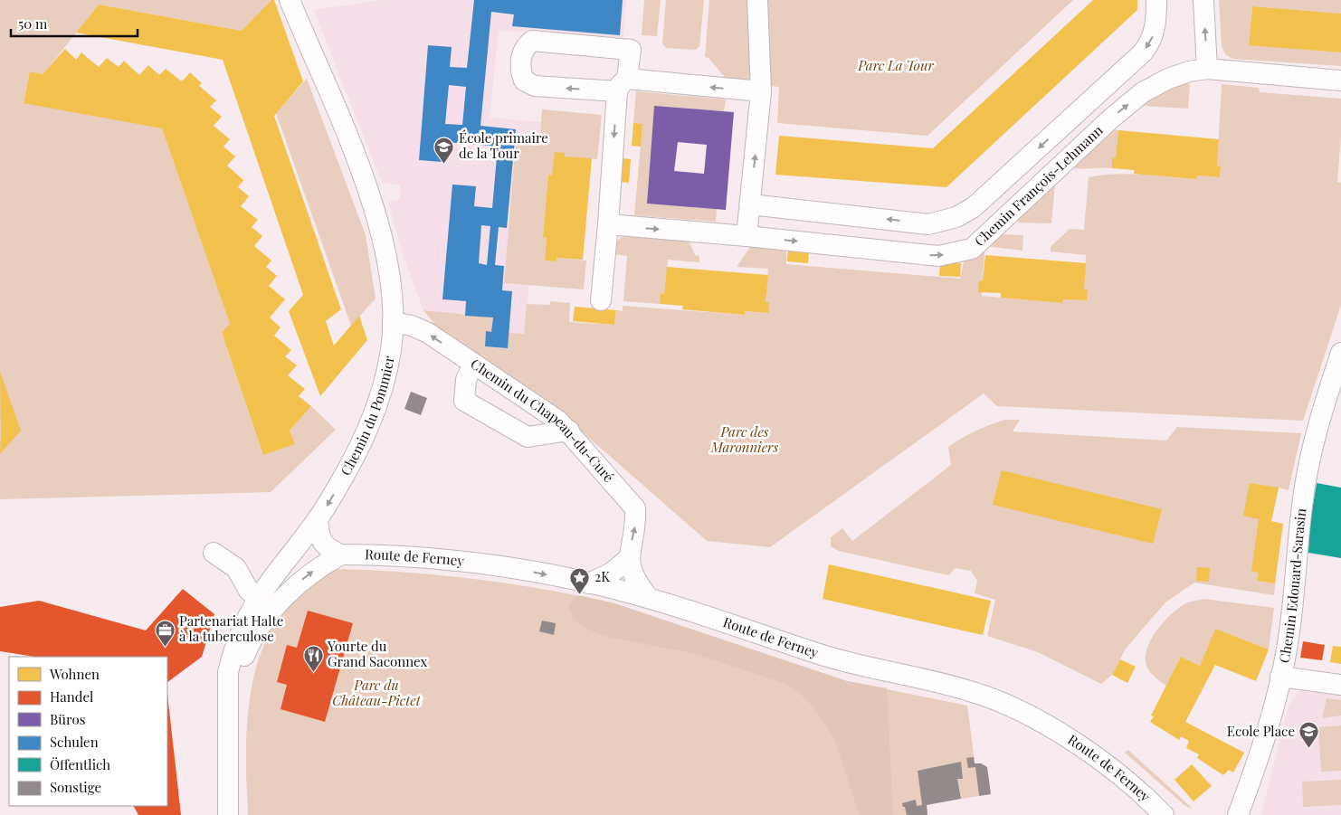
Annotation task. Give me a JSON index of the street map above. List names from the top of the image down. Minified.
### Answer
{"streets":{"street":["Chemin François-Lehmann","Chemin du Pommier","Chemin du Chapeau-du-Curé","Route de Ferney","Chemin Edouard-Sarasin"]},"crossings":[["Chemin du Pommier","Chemin du Chapeau-du-Curé"]],"one_way":["Chemin du Chapeau-du-Curé"],"parks":["Parc La Tour","Parc des Maronniers","Parc du Château-Pictet"],"places":{"school or university":["École primaire de la Tour","Ecole Place"],"place":["2K"],"office":["Partenariat Halte à la tuberculose"],"restaurant":["Yourte du Grand Saconnex"]},"legend":["Wohnen","Handel","Büros","Schulen","Öffentlich","Sonstige"],"scale_bar":"50 m"}
